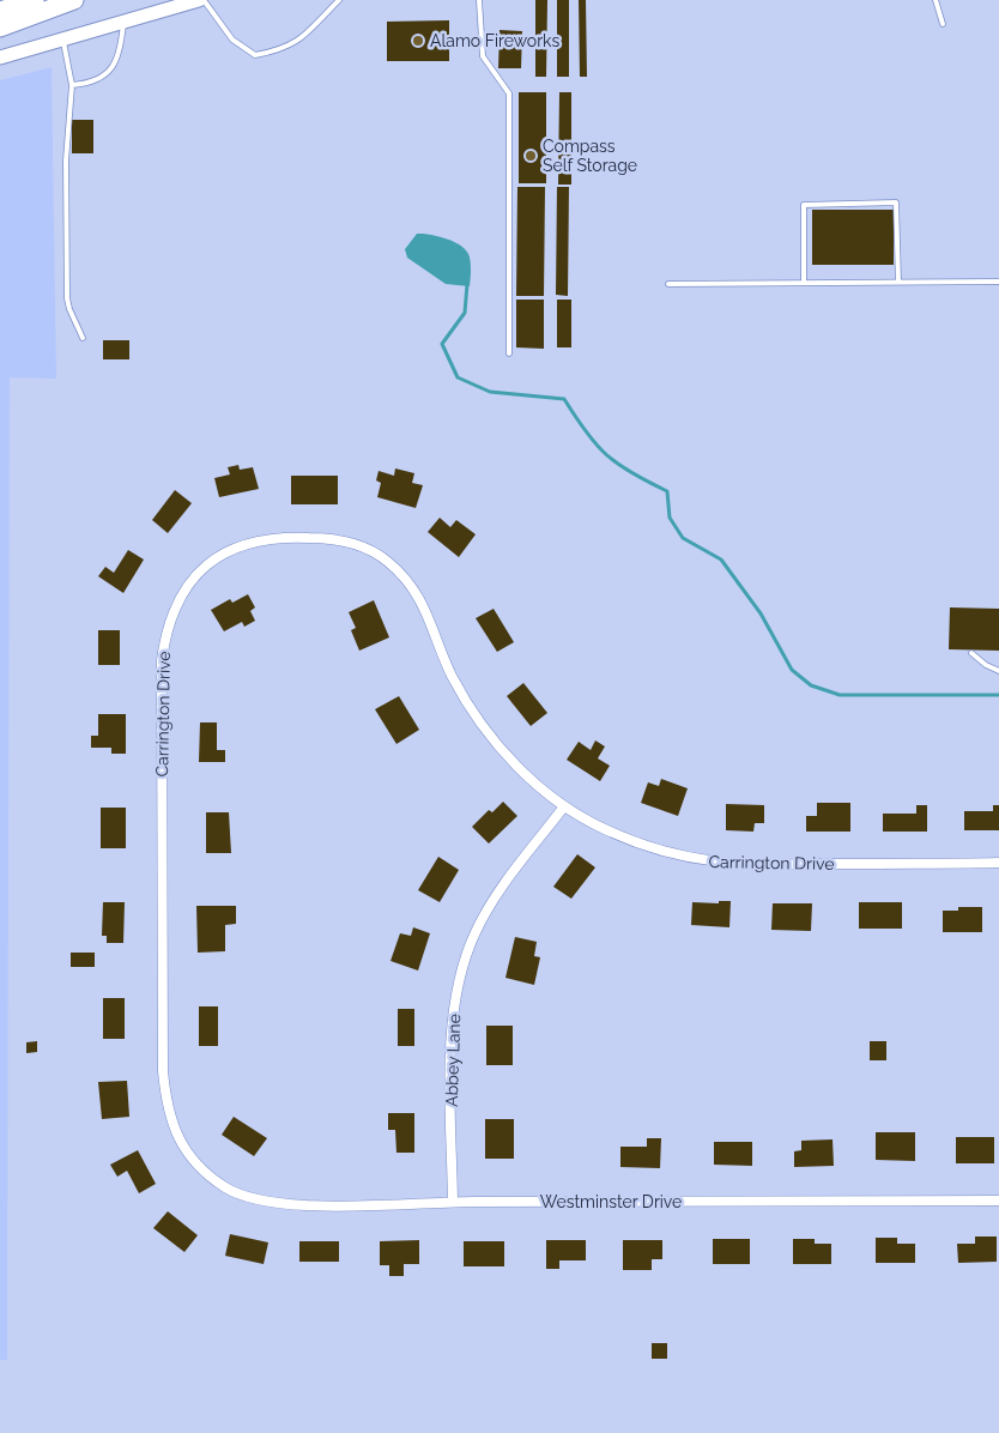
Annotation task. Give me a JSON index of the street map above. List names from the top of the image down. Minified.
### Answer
{"streets":{"street":["Carrington Drive","Abbey Lane","Westminster Drive"]},"crossings":[["Carrington Drive","Abbey Lane"],["Carrington Drive","Westminster Drive"],["Abbey Lane","Westminster Drive"]],"places":["Alamo Fireworks","Compass Self Storage"]}
